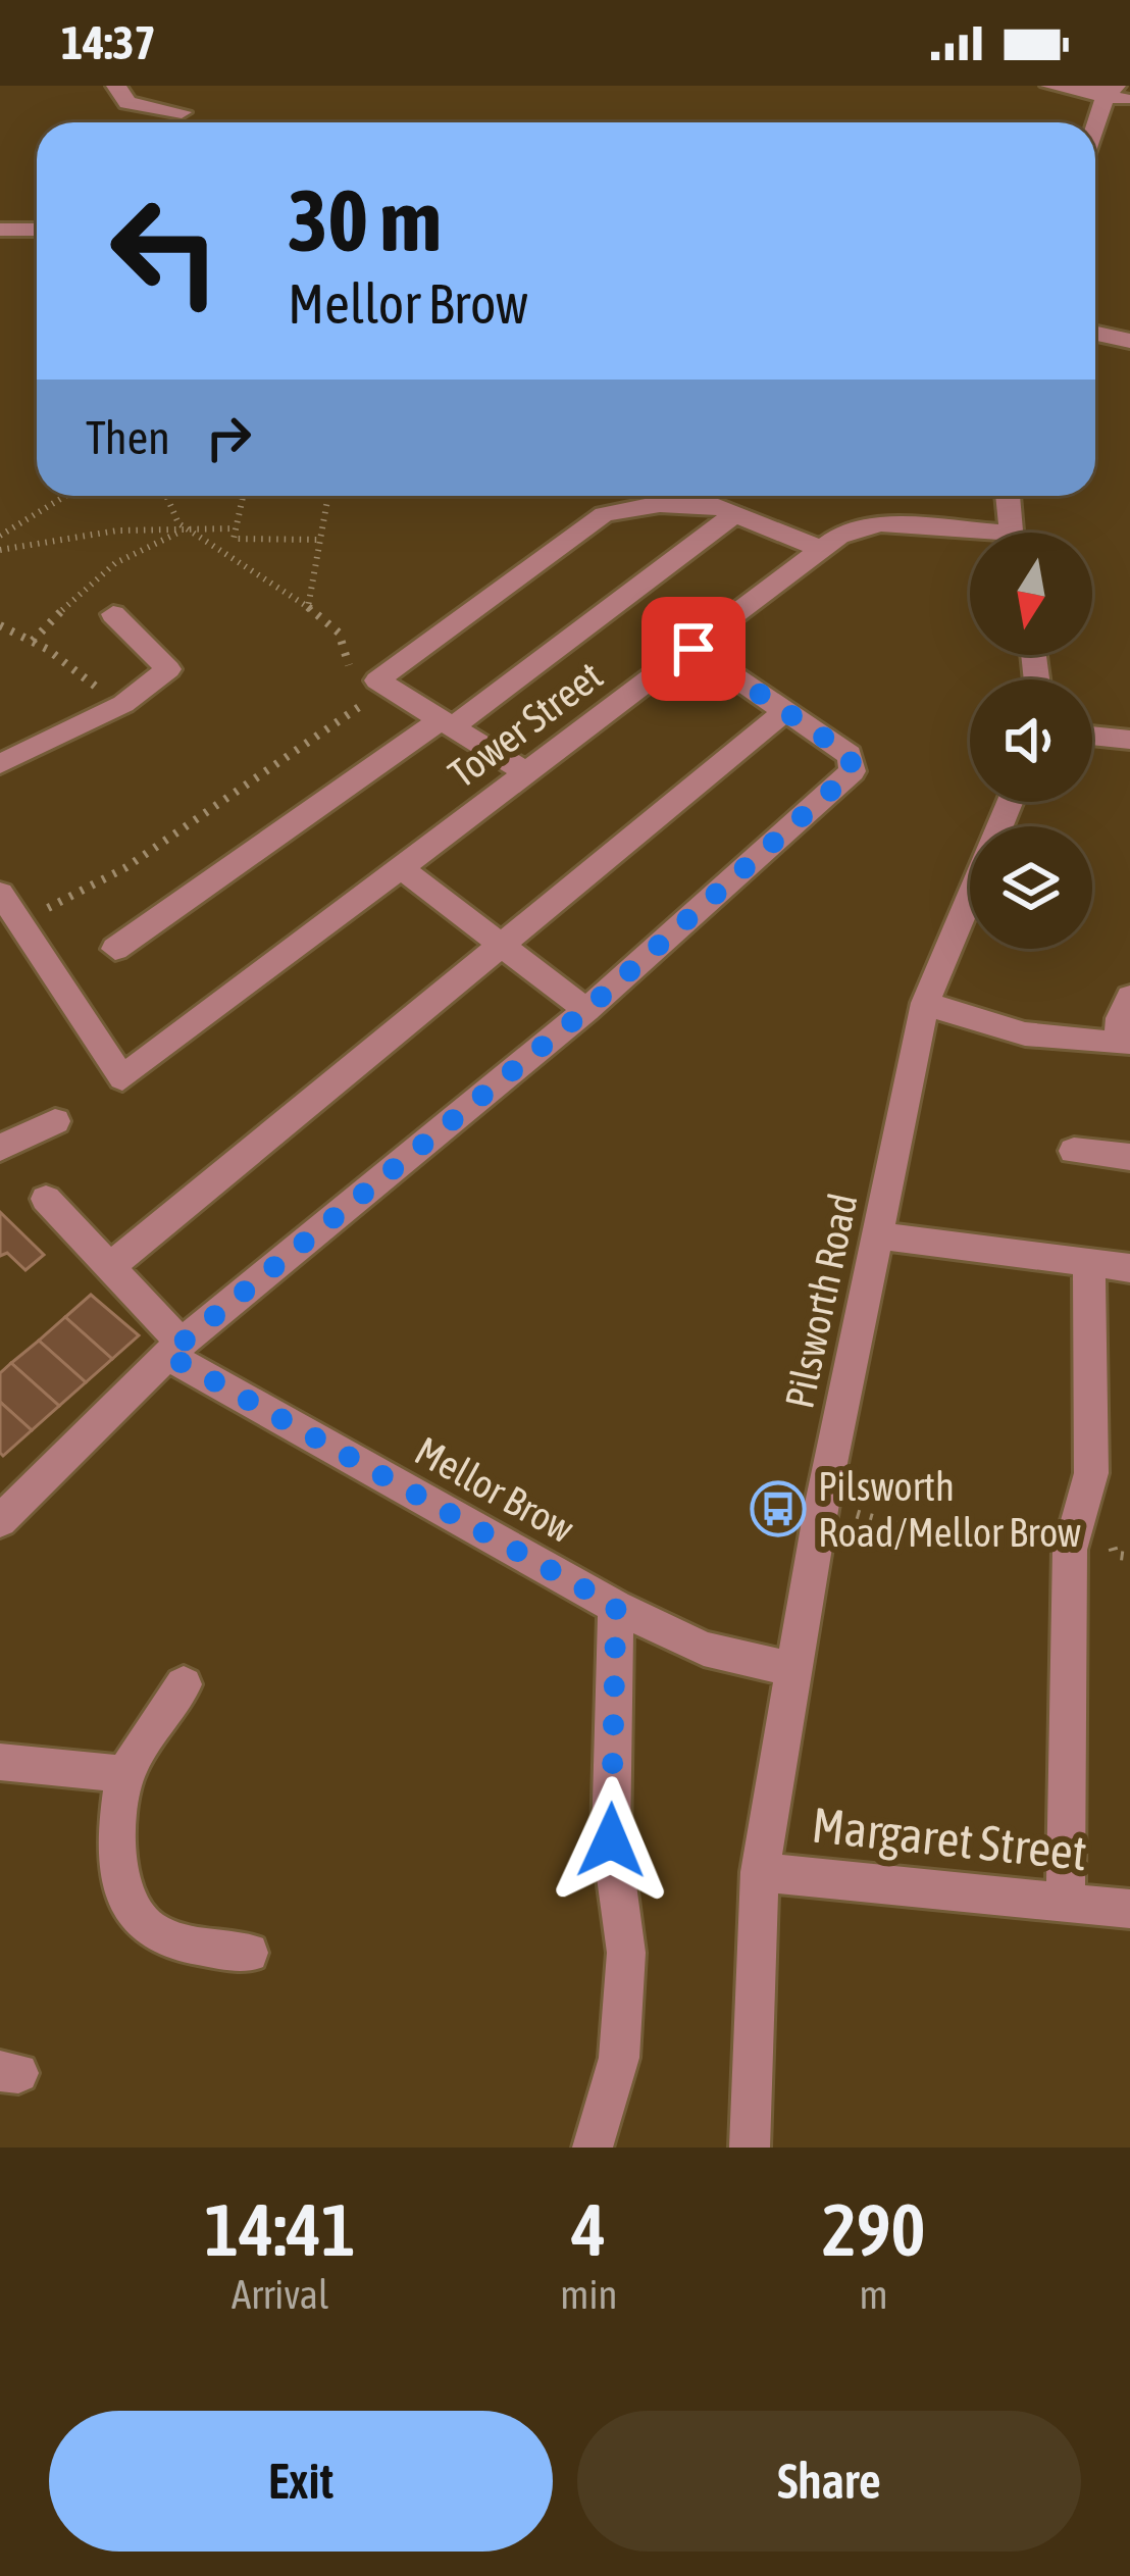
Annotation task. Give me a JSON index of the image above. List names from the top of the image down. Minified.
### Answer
{"streets":{"street":["Tower Street","Pilsworth Road","Mellor Brow","Margaret Street"]},"crossings":[["Pilsworth Road","Mellor Brow"],["Pilsworth Road","Margaret Street"]],"places":{"bus stop":["Pilsworth Road/Mellor Brow"]},"north":"bottom","page":{"status":"14:37","turn":["30 m","Mellor Brow"],"then":"Then","eta":["14:41","Arrival","4","min","290","m"],"buttons":["Exit","Share"]}}
